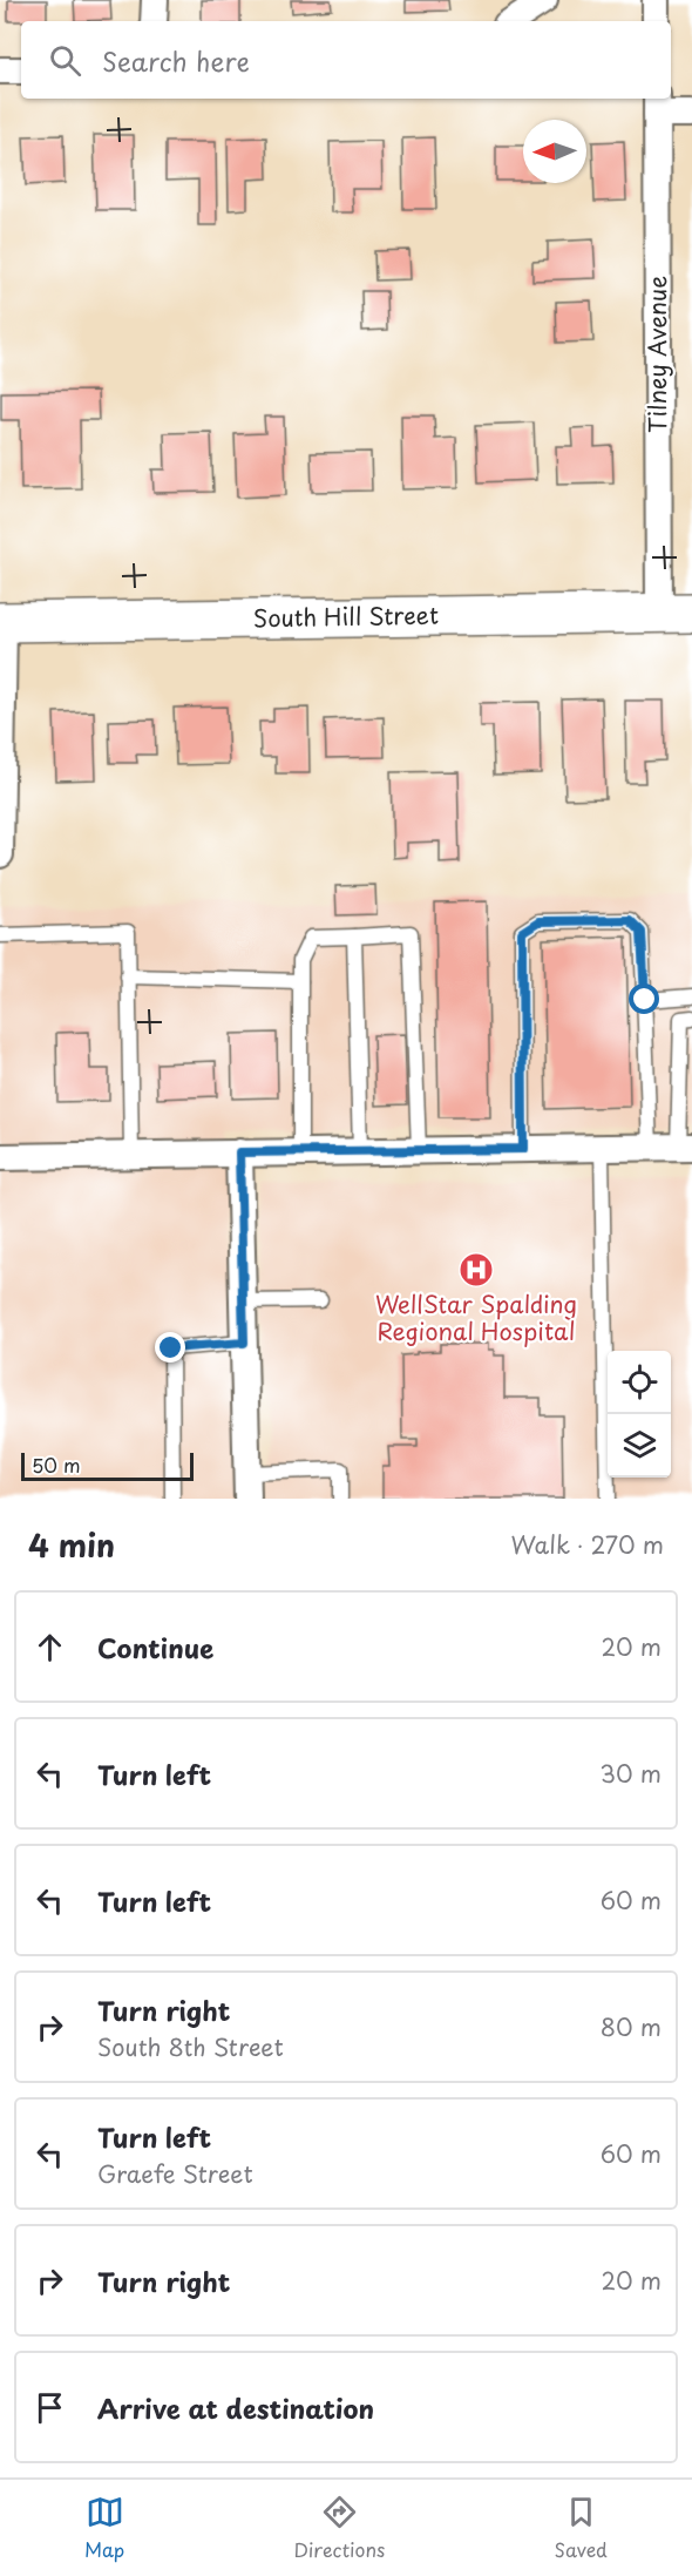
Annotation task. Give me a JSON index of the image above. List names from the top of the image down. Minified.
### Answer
{"streets":{"main road":["South Hill Street"],"street":["Tilney Avenue"]},"crossings":[["Tilney Avenue","South Hill Street"]],"places":{"hospital":["WellStar Spalding Regional Hospital"]},"scale_bar":"50 m","north":"left","page":{"search":"Search here","scale":"50 m","heading":["4 min","Walk · 270 m"],"list":[["Continue","20 m"],["Turn left","30 m"],["Turn left","60 m"],["Turn right","South 8th Street","80 m"],["Turn left","Graefe Street","60 m"],["Turn right","20 m"],"Arrive at destination"],"nav":["Map","Directions","Saved"]}}
